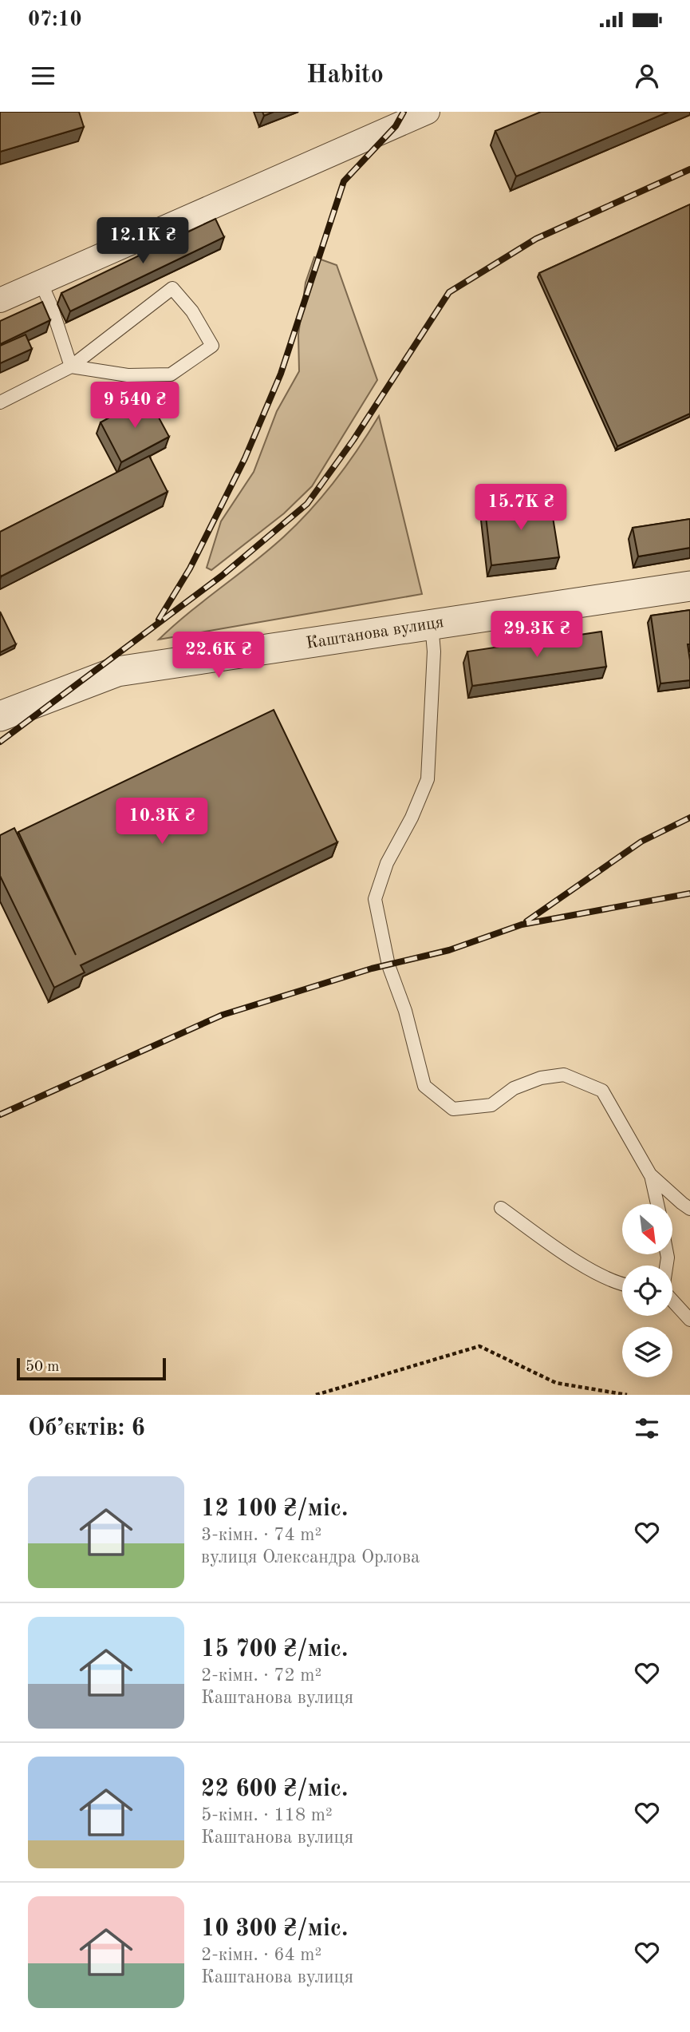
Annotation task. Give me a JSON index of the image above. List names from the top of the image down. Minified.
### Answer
{"streets":{"street":["Каштанова вулиця"]},"scale_bar":"50 m","north":"bottom right","page":{"status":"07:10","header":"Habito","price":["12.1K ₴","9 540 ₴","15.7K ₴","29.3K ₴","22.6K ₴","10.3K ₴"],"scale":"50 m","heading":"Об’єктів: 6","list":[{"name":"12 100 ₴/міс.","note":"3-кімн. · 74 m² · вулиця Олександра Орлова"},{"name":"15 700 ₴/міс.","note":"2-кімн. · 72 m² · Каштанова вулиця"},{"name":"22 600 ₴/міс.","note":"5-кімн. · 118 m² · Каштанова вулиця"},{"name":"10 300 ₴/міс.","note":"2-кімн. · 64 m² · Каштанова вулиця"}]}}
